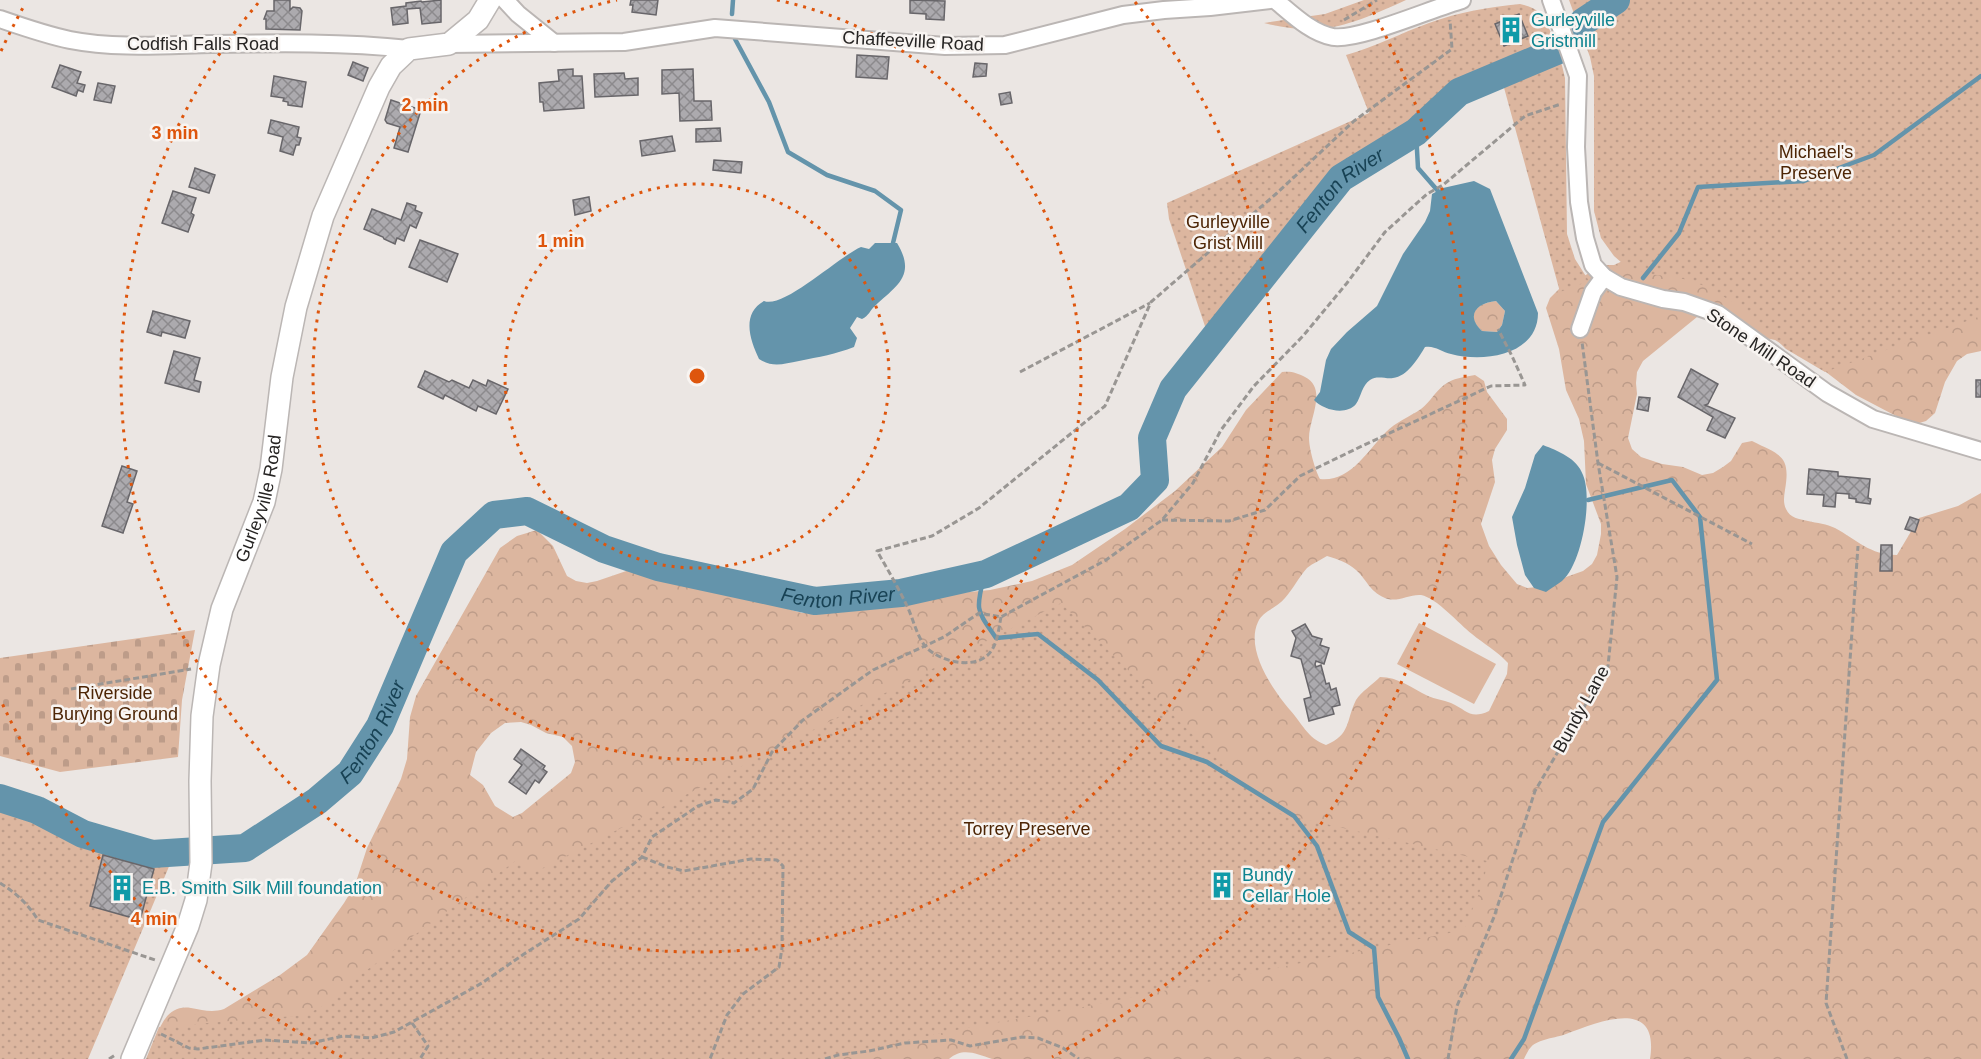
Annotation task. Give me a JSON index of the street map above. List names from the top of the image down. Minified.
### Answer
{"streets":{"street":["Chaffeeville Road","Codfish Falls Road","Stone Mill Road","Gurleyville Road"],"path":["Bundy Lane"]},"crossings":[["Codfish Falls Road","Gurleyville Road"]],"water":["Fenton River"],"parks":["Michael's Preserve","Gurleyville Grist Mill","Riverside Burying Ground","Torrey Preserve"],"places":{"building":["Gurleyville Gristmill","Bundy Cellar Hole","E.B. Smith Silk Mill foundation"]},"rings":["2 min","3 min","1 min","4 min"]}
